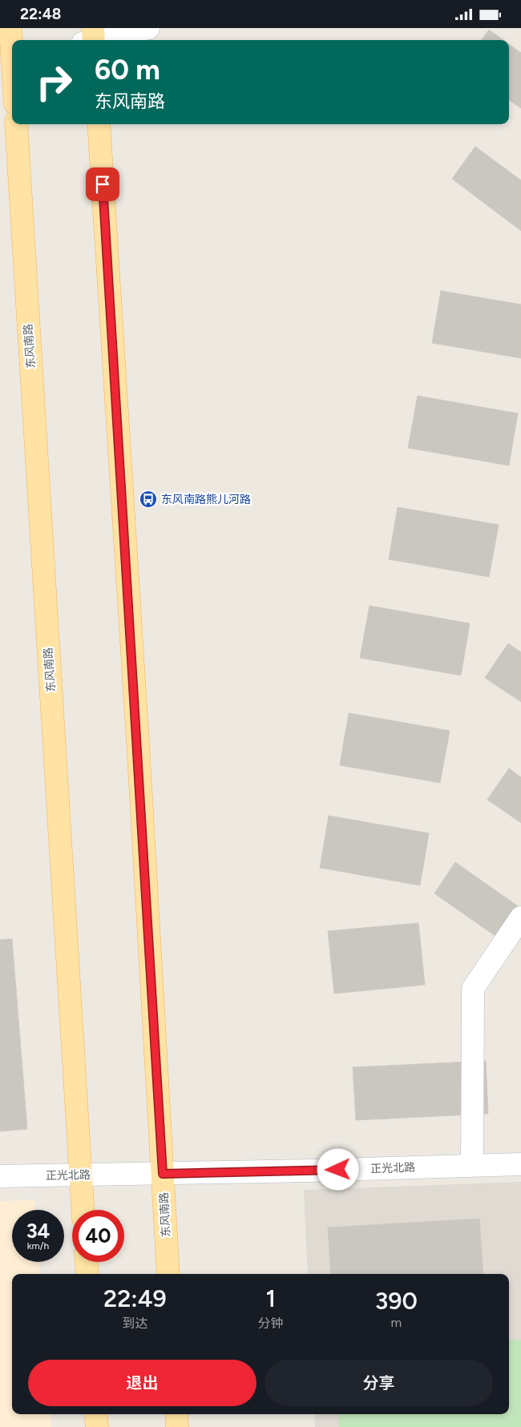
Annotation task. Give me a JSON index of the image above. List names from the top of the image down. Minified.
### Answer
{"streets":{"main road":["东风南路"],"street":["正光北路"]},"crossings":[["东风南路","正光北路"]],"places":{"bus stop":["东风南路熊儿河路"]},"page":{"status":"22:48","turn":["60 m","东风南路"],"speed":"34 km/h","limit":"40","eta":["22:49","到达","1","分钟","390","m"],"buttons":["退出","分享"]}}
